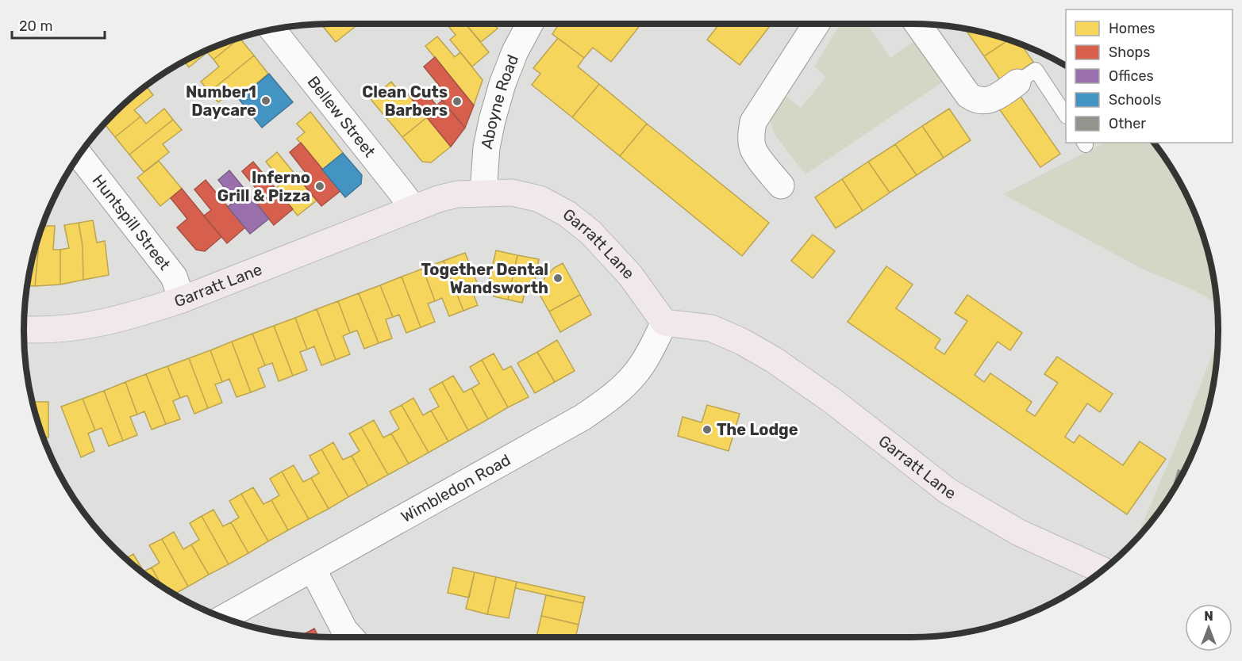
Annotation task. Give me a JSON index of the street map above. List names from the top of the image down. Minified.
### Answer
{"streets":{"main road":["Garratt Lane"],"street":["Aboyne Road","Bellew Street","Huntspill Street","Wimbledon Road"]},"crossings":[["Aboyne Road","Garratt Lane"],["Bellew Street","Garratt Lane"],["Huntspill Street","Garratt Lane"],["Garratt Lane","Wimbledon Road"]],"places":["Number1 Daycare","Clean Cuts Barbers","Inferno Grill & Pizza","Together Dental Wandsworth","The Lodge"],"legend":["Homes","Shops","Offices","Schools","Other"],"scale_bar":"20 m","north":"top"}
